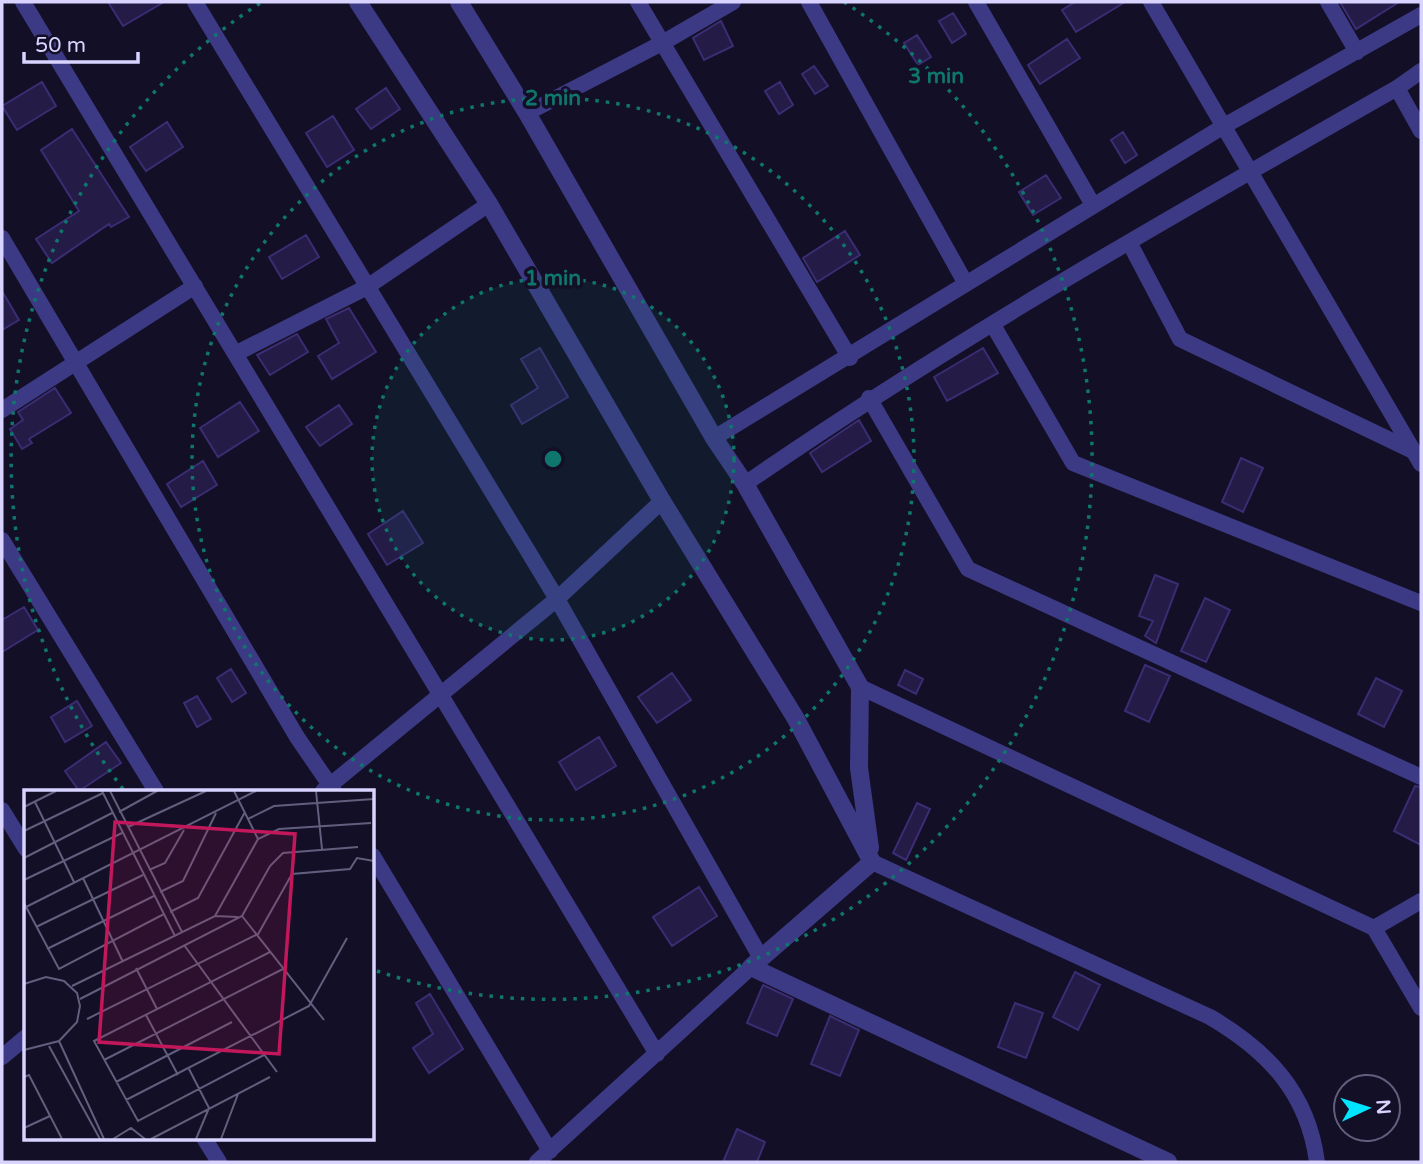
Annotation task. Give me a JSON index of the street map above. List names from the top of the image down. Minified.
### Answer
{"scale_bar":"50 m","north":"right","rings":["3 min","2 min","1 min"]}
